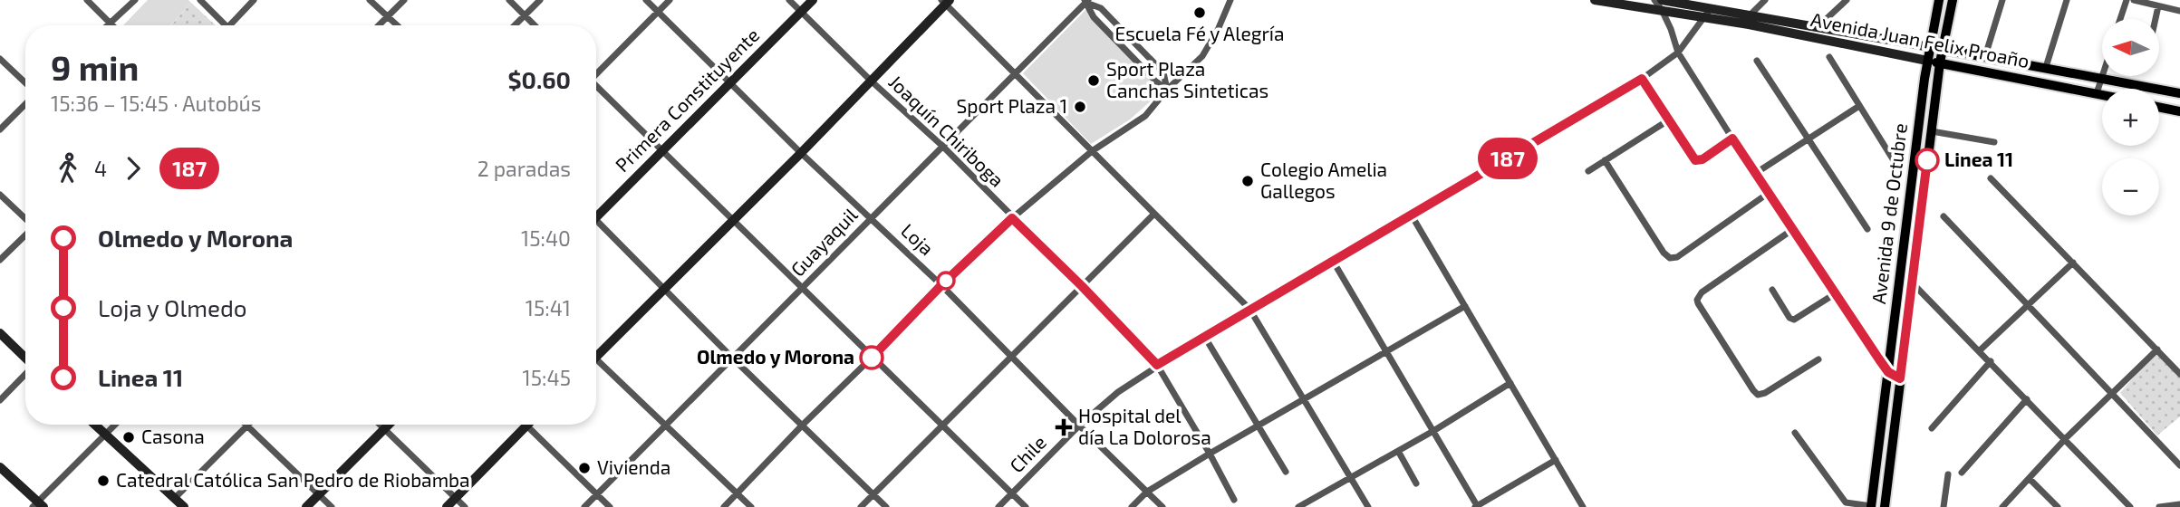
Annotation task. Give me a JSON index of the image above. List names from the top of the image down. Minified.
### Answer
{"streets":{"main road":["Avenida Juan Felix Proaño","Primera Constituyente","Avenida 9 de Octubre"],"street":["Joaquín Chiriboga","Loja","Guayaquil","Chile"]},"crossings":[["Avenida Juan Felix Proaño","Avenida 9 de Octubre"],["Avenida Juan Felix Proaño","Chile"],["Primera Constituyente","Joaquín Chiriboga"],["Primera Constituyente","Loja"],["Joaquín Chiriboga","Guayaquil"],["Joaquín Chiriboga","Chile"],["Loja","Guayaquil"],["Loja","Chile"]],"places":{"other":["Escuela Fé y Alegría","Sport Plaza Canchas Sinteticas","Sport Plaza 1","Linea 11","Colegio Amelia Gallegos","Olmedo y Morona","Casona","Vivienda","Catedral Católica San Pedro de Riobamba"],"health":["Hospital del día La Dolorosa"]},"lines":["bus line 187"],"north":"left","page":{"on_map":"187","map_buttons":["+","−"],"heading":["9 min","15:36 – 15:45 · Autobús","$0.60"],"legs":["4","187","2 paradas"],"list":[{"name":"Olmedo y Morona","value":"15:40"},{"name":"Loja y Olmedo","value":"15:41"},{"name":"Linea 11","value":"15:45"}]}}
